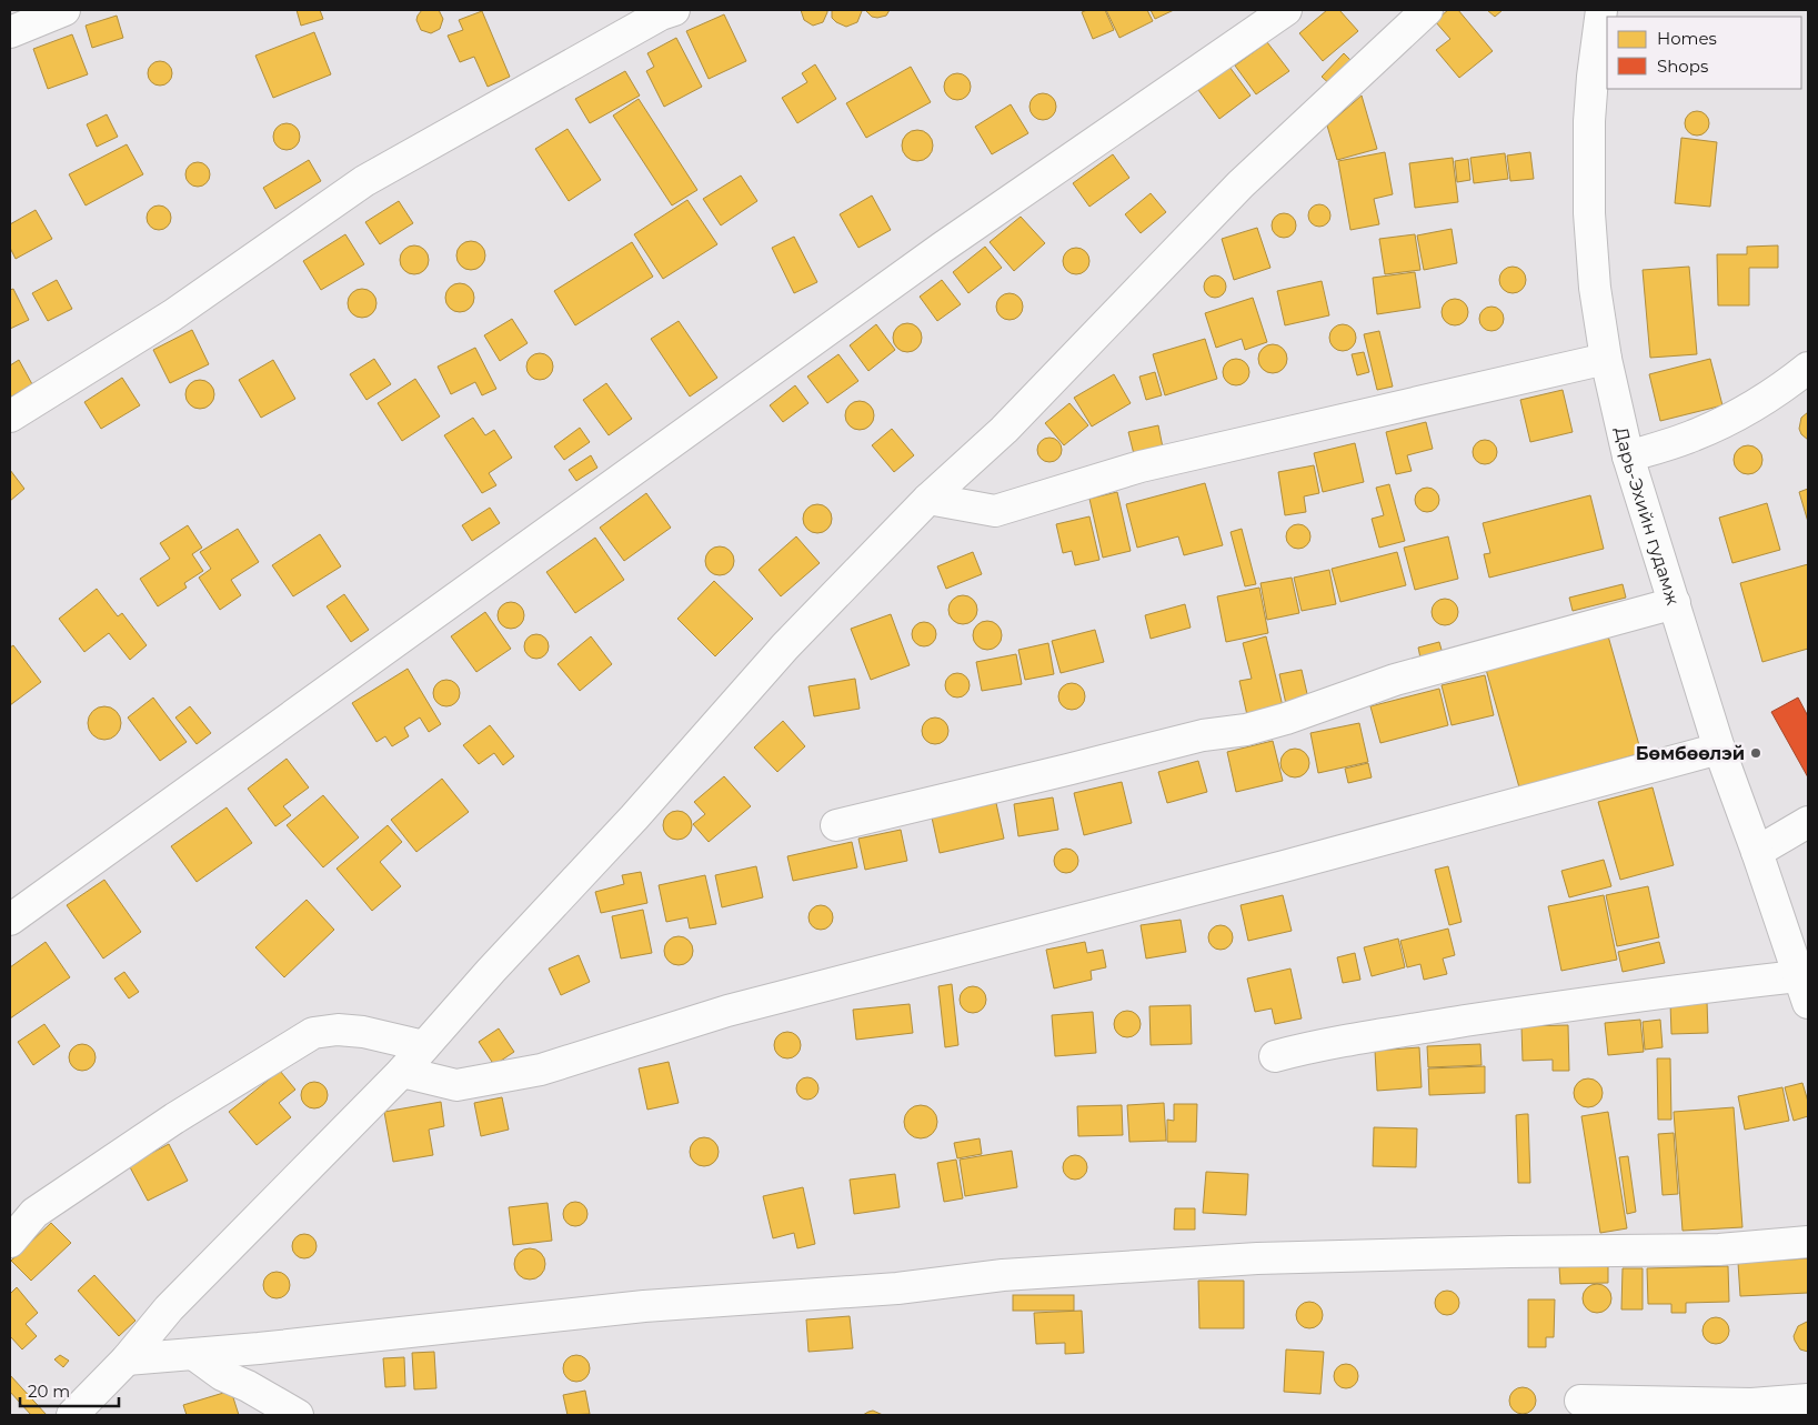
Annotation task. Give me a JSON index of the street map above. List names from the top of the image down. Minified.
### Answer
{"streets":{"street":["Дарь-Эхийн гудамж"]},"places":["Бөмбөөлэй"],"legend":["Homes","Shops"],"scale_bar":"20 m"}
